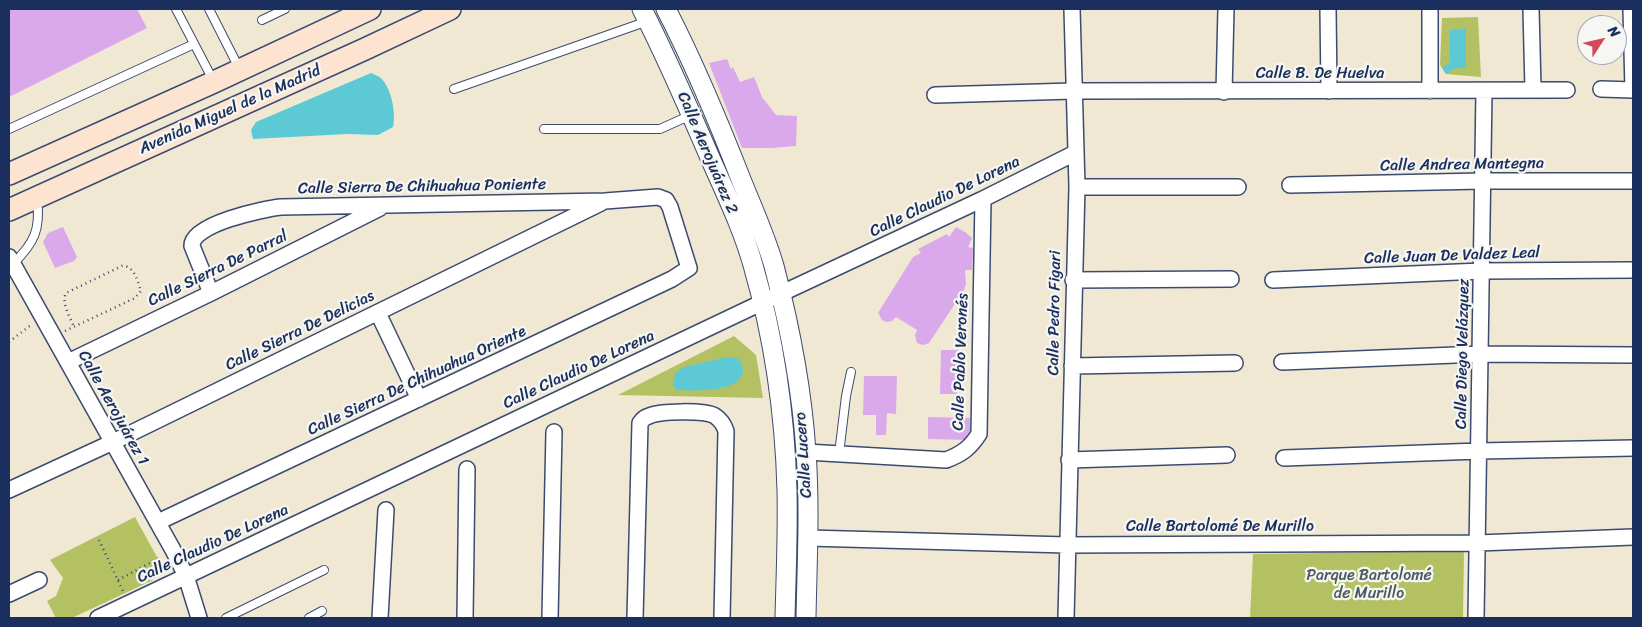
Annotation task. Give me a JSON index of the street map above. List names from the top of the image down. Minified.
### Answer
{"streets":{"main road":["Avenida Miguel de la Madrid"],"street":["Calle B. De Huelva","Calle Aerojuárez 2","Calle Andrea Mantegna","Calle Sierra De Chihuahua Poniente","Calle Claudio De Lorena","Calle Juan De Valdez Leal","Calle Sierra De Parral","Calle Pedro Figari","Calle Sierra De Delicias","Calle Diego Velázquez","Calle Pablo Veronés","Calle Sierra De Chihuahua Oriente","Calle Aerojuárez 1","Calle Lucero","Calle Bartolomé De Murillo"]},"crossings":[["Calle B. De Huelva","Calle Pedro Figari"],["Calle B. De Huelva","Calle Diego Velázquez"],["Calle Aerojuárez 2","Calle Claudio De Lorena"],["Calle Aerojuárez 2","Calle Lucero"],["Calle Andrea Mantegna","Calle Diego Velázquez"],["Calle Sierra De Chihuahua Poniente","Calle Sierra De Parral"],["Calle Sierra De Chihuahua Poniente","Calle Sierra De Delicias"],["Calle Sierra De Chihuahua Poniente","Calle Sierra De Chihuahua Oriente"],["Calle Claudio De Lorena","Calle Pedro Figari"],["Calle Claudio De Lorena","Calle Pablo Veronés"],["Calle Claudio De Lorena","Calle Aerojuárez 1"],["Calle Claudio De Lorena","Calle Lucero"],["Calle Juan De Valdez Leal","Calle Diego Velázquez"],["Calle Sierra De Parral","Calle Aerojuárez 1"],["Calle Pedro Figari","Calle Bartolomé De Murillo"],["Calle Sierra De Delicias","Calle Aerojuárez 1"],["Calle Diego Velázquez","Calle Bartolomé De Murillo"],["Calle Pablo Veronés","Calle Lucero"],["Calle Sierra De Chihuahua Oriente","Calle Aerojuárez 1"],["Calle Lucero","Calle Bartolomé De Murillo"]],"parks":["Parque Bartolomé de Murillo"],"north":"top right"}
